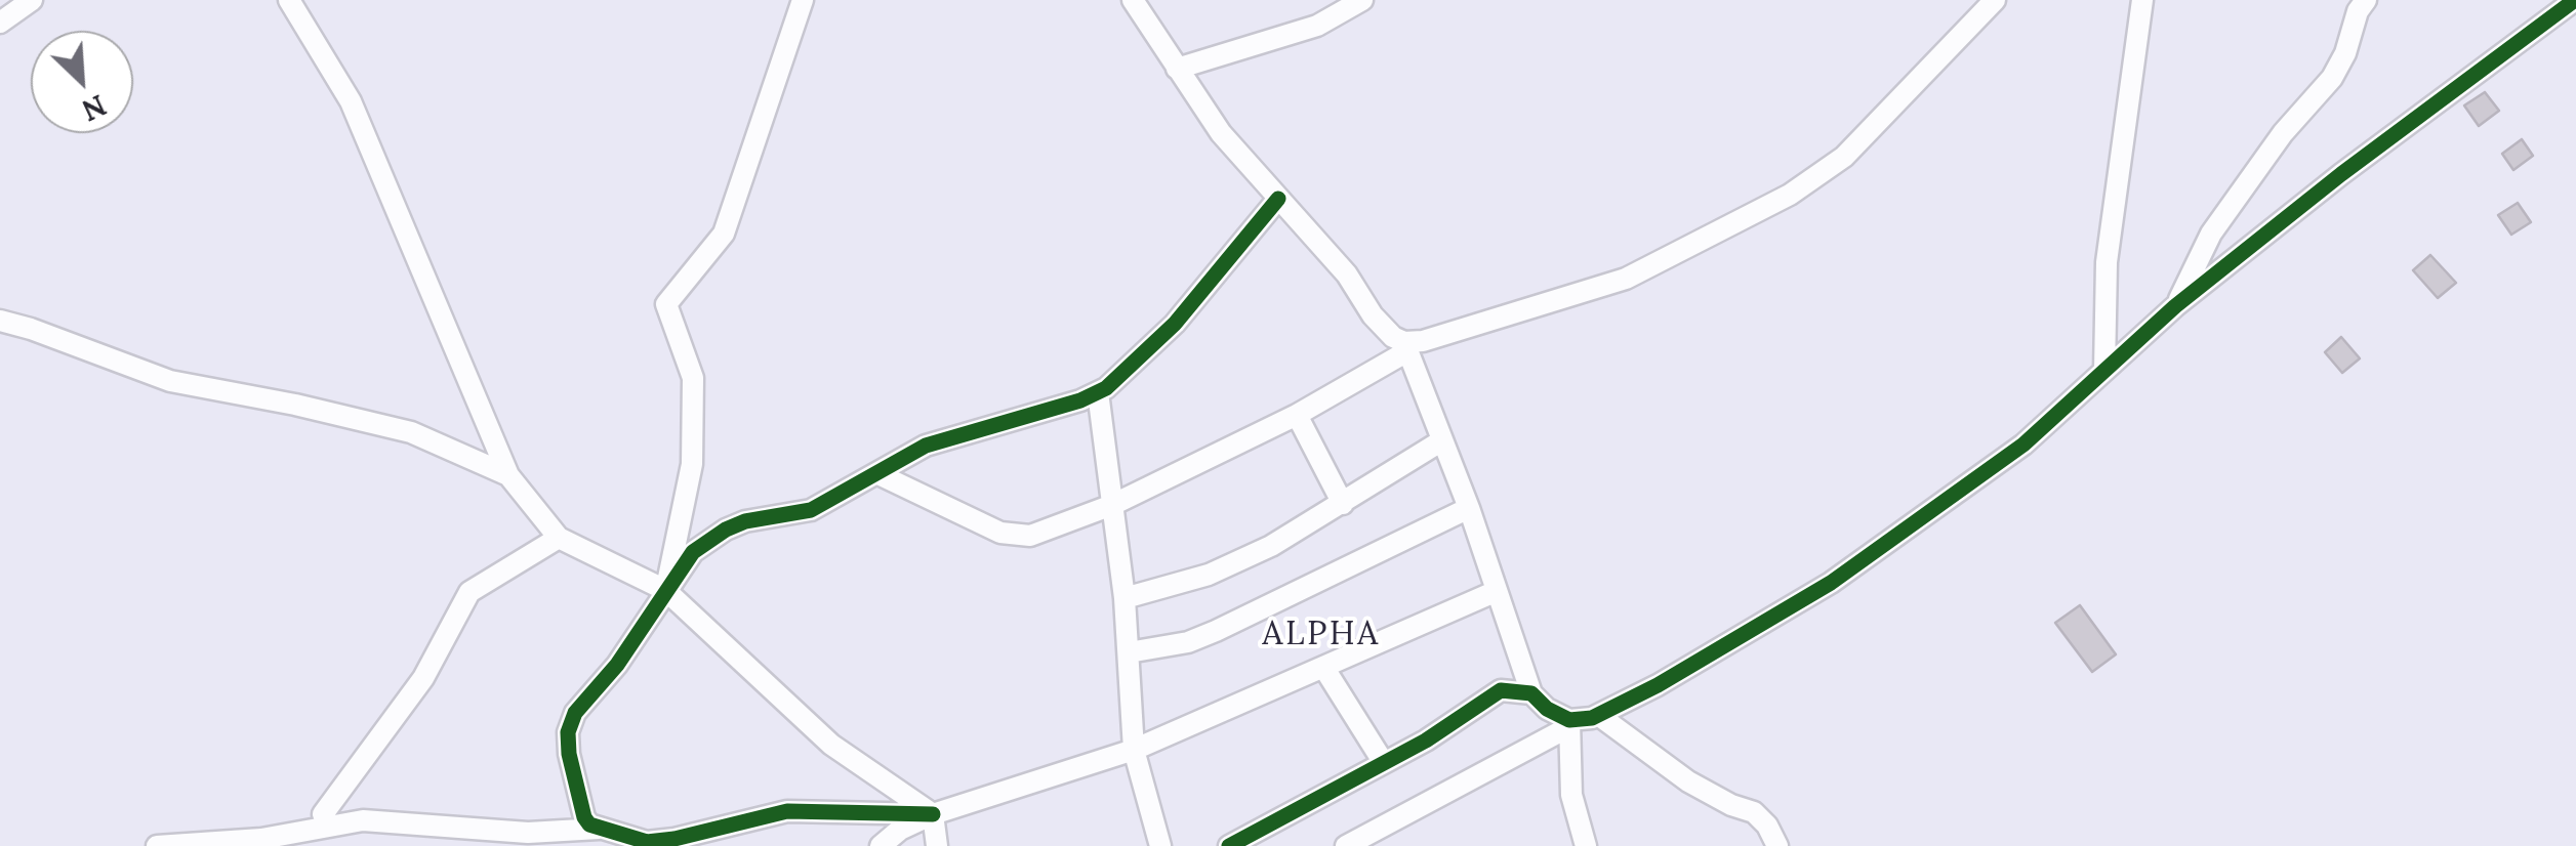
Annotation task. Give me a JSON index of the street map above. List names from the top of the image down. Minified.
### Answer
{"districts":["ALPHA"],"north":"bottom right"}
